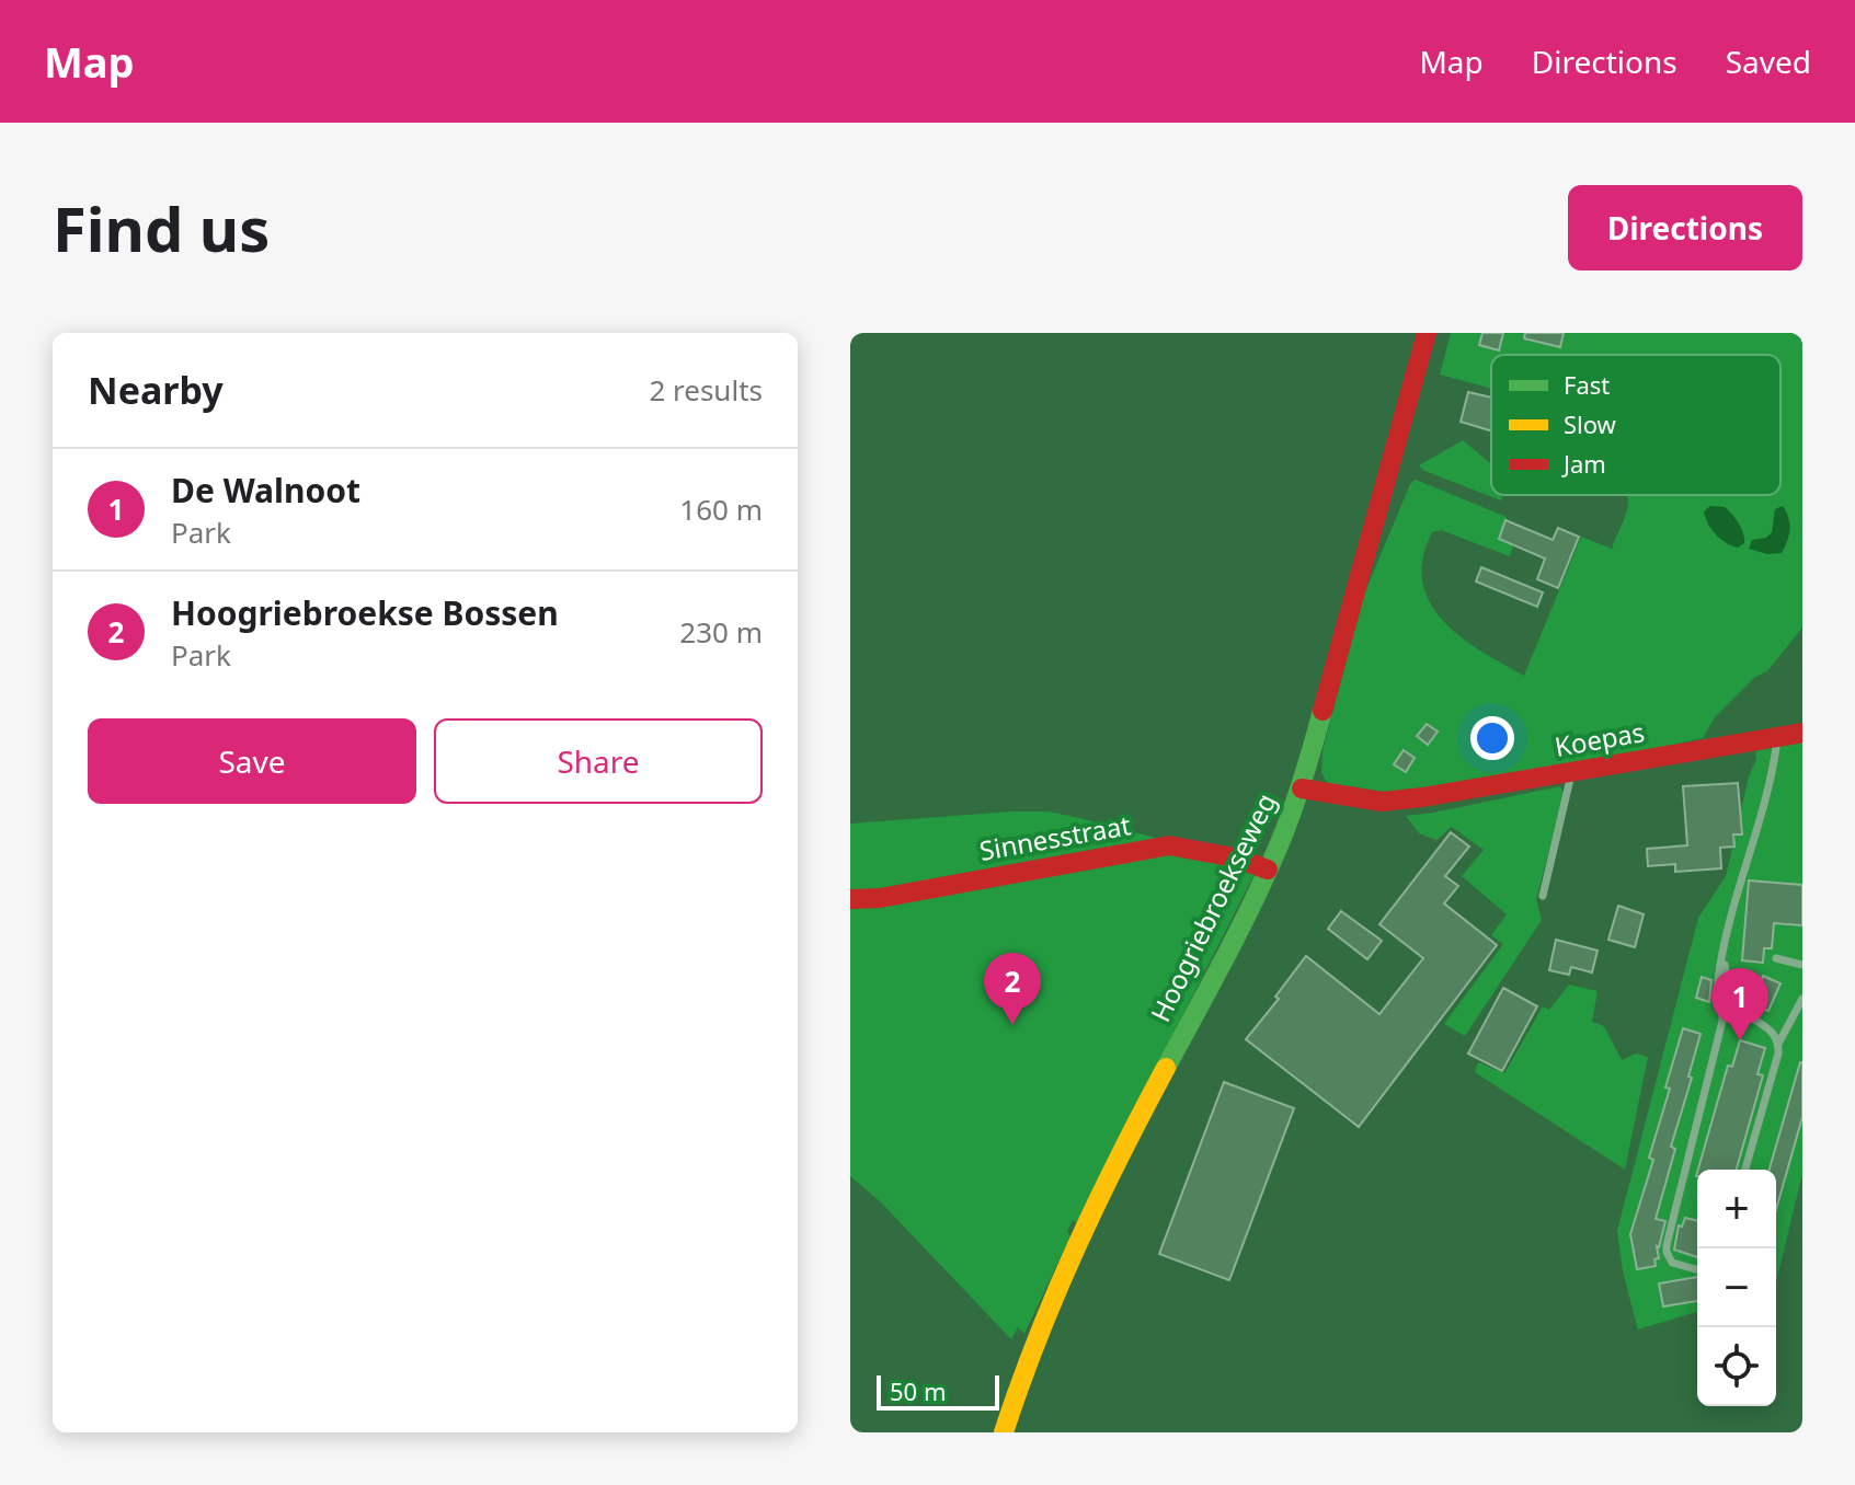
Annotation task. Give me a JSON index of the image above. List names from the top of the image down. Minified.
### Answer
{"streets":{"street":["Koepas","Sinnesstraat","Hoogriebroekseweg"]},"crossings":[["Koepas","Hoogriebroekseweg"],["Sinnesstraat","Hoogriebroekseweg"]],"legend":["Fast","Slow","Jam"],"scale_bar":"50 m","page":{"header":"Map","nav":["Map","Directions","Saved"],"buttons":["Directions",["Save","Share"]],"title":"Find us","heading":["Nearby","2 results"],"list":[{"mark":"1","name":"De Walnoot","note":"Park","value":"160 m"},{"mark":"2","name":"Hoogriebroekse Bossen","note":"Park","value":"230 m"}],"pins":["2","1"],"map_buttons":["+","−"],"scale":"50 m"}}
